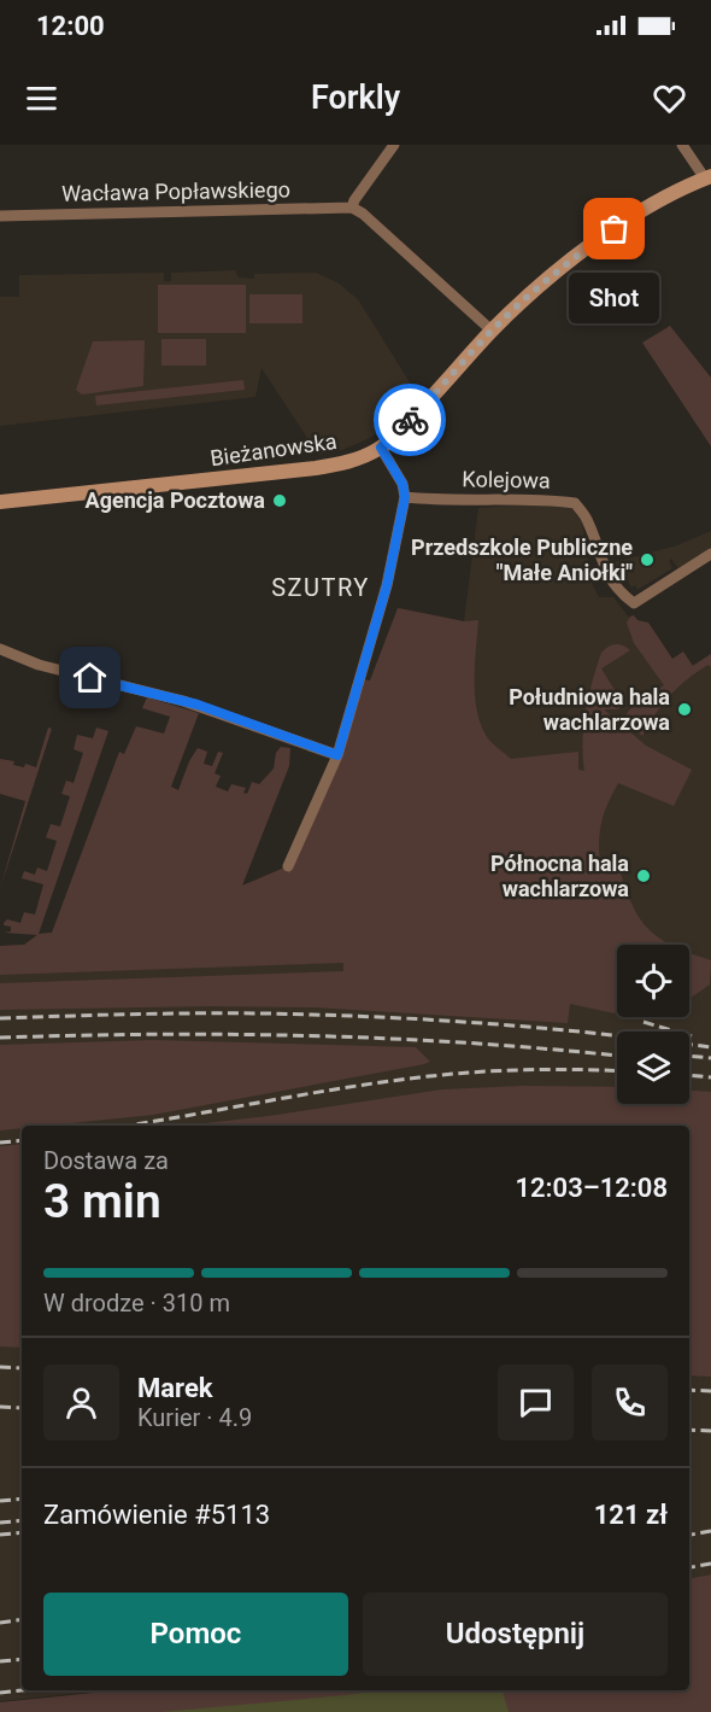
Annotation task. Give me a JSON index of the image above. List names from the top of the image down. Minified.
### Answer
{"streets":{"street":["Wacława Popławskiego","Bieżanowska","Kolejowa"]},"districts":["SZUTRY"],"places":["Shot","Agencja Pocztowa","Przedszkole Publiczne \"Małe Aniołki\"","Południowa hala wachlarzowa","Północna hala wachlarzowa"],"page":{"status":"12:00","header":"Forkly","bubble":"Shot","heading":["3 min","Dostawa za","12:03–12:08"],"panel":["Marek","Kurier · 4.9","Zamówienie #5113","121 zł"],"bar":"W drodze · 310 m","buttons":["Pomoc","Udostępnij"]}}
